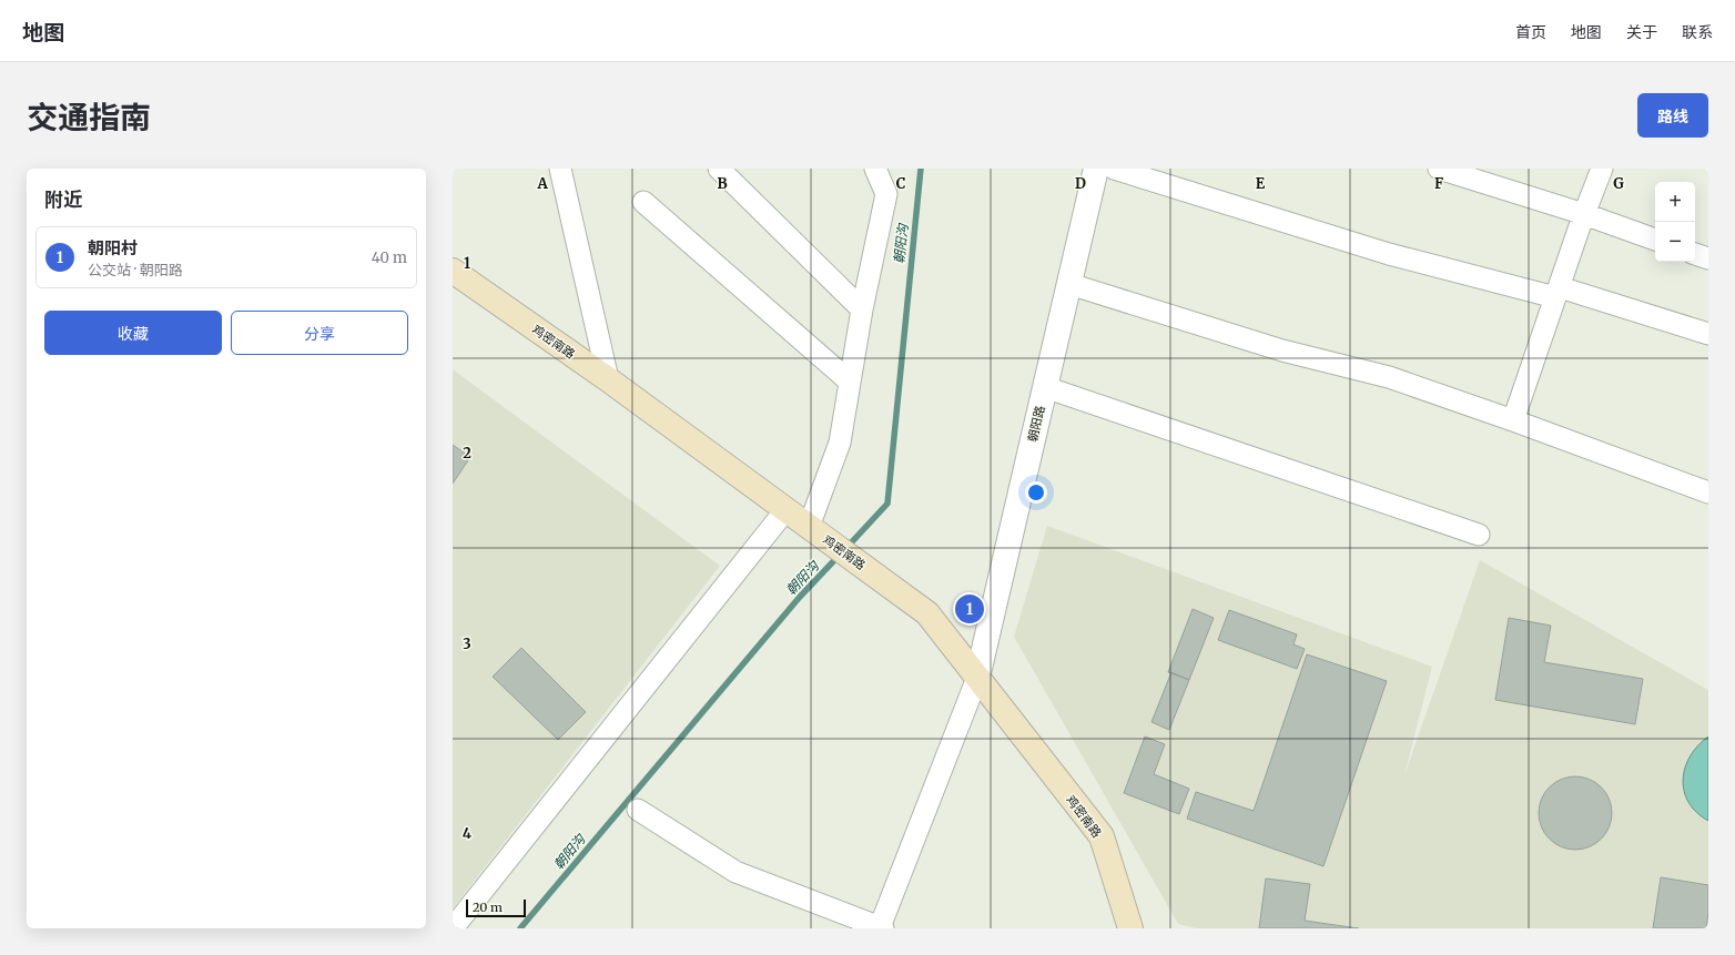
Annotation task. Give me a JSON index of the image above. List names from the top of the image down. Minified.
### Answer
{"streets":{"main road":["鸡密南路"],"street":["朝阳路"]},"crossings":[["鸡密南路","朝阳路"]],"water":["朝阳沟"],"scale_bar":"20 m","page":{"header":"地图","nav":["首页","地图","关于","联系"],"title":"交通指南","buttons":["路线",["收藏","分享"]],"heading":"附近","map_buttons":["+","−"],"list":[{"mark":"1","name":"朝阳村","note":"公交站 · 朝阳路","value":"40 m"}],"pins":"1","scale":"20 m"},"grid":{"columns":["A","B","C","D","E","F","G"],"rows":["1","2","3","4"]}}
